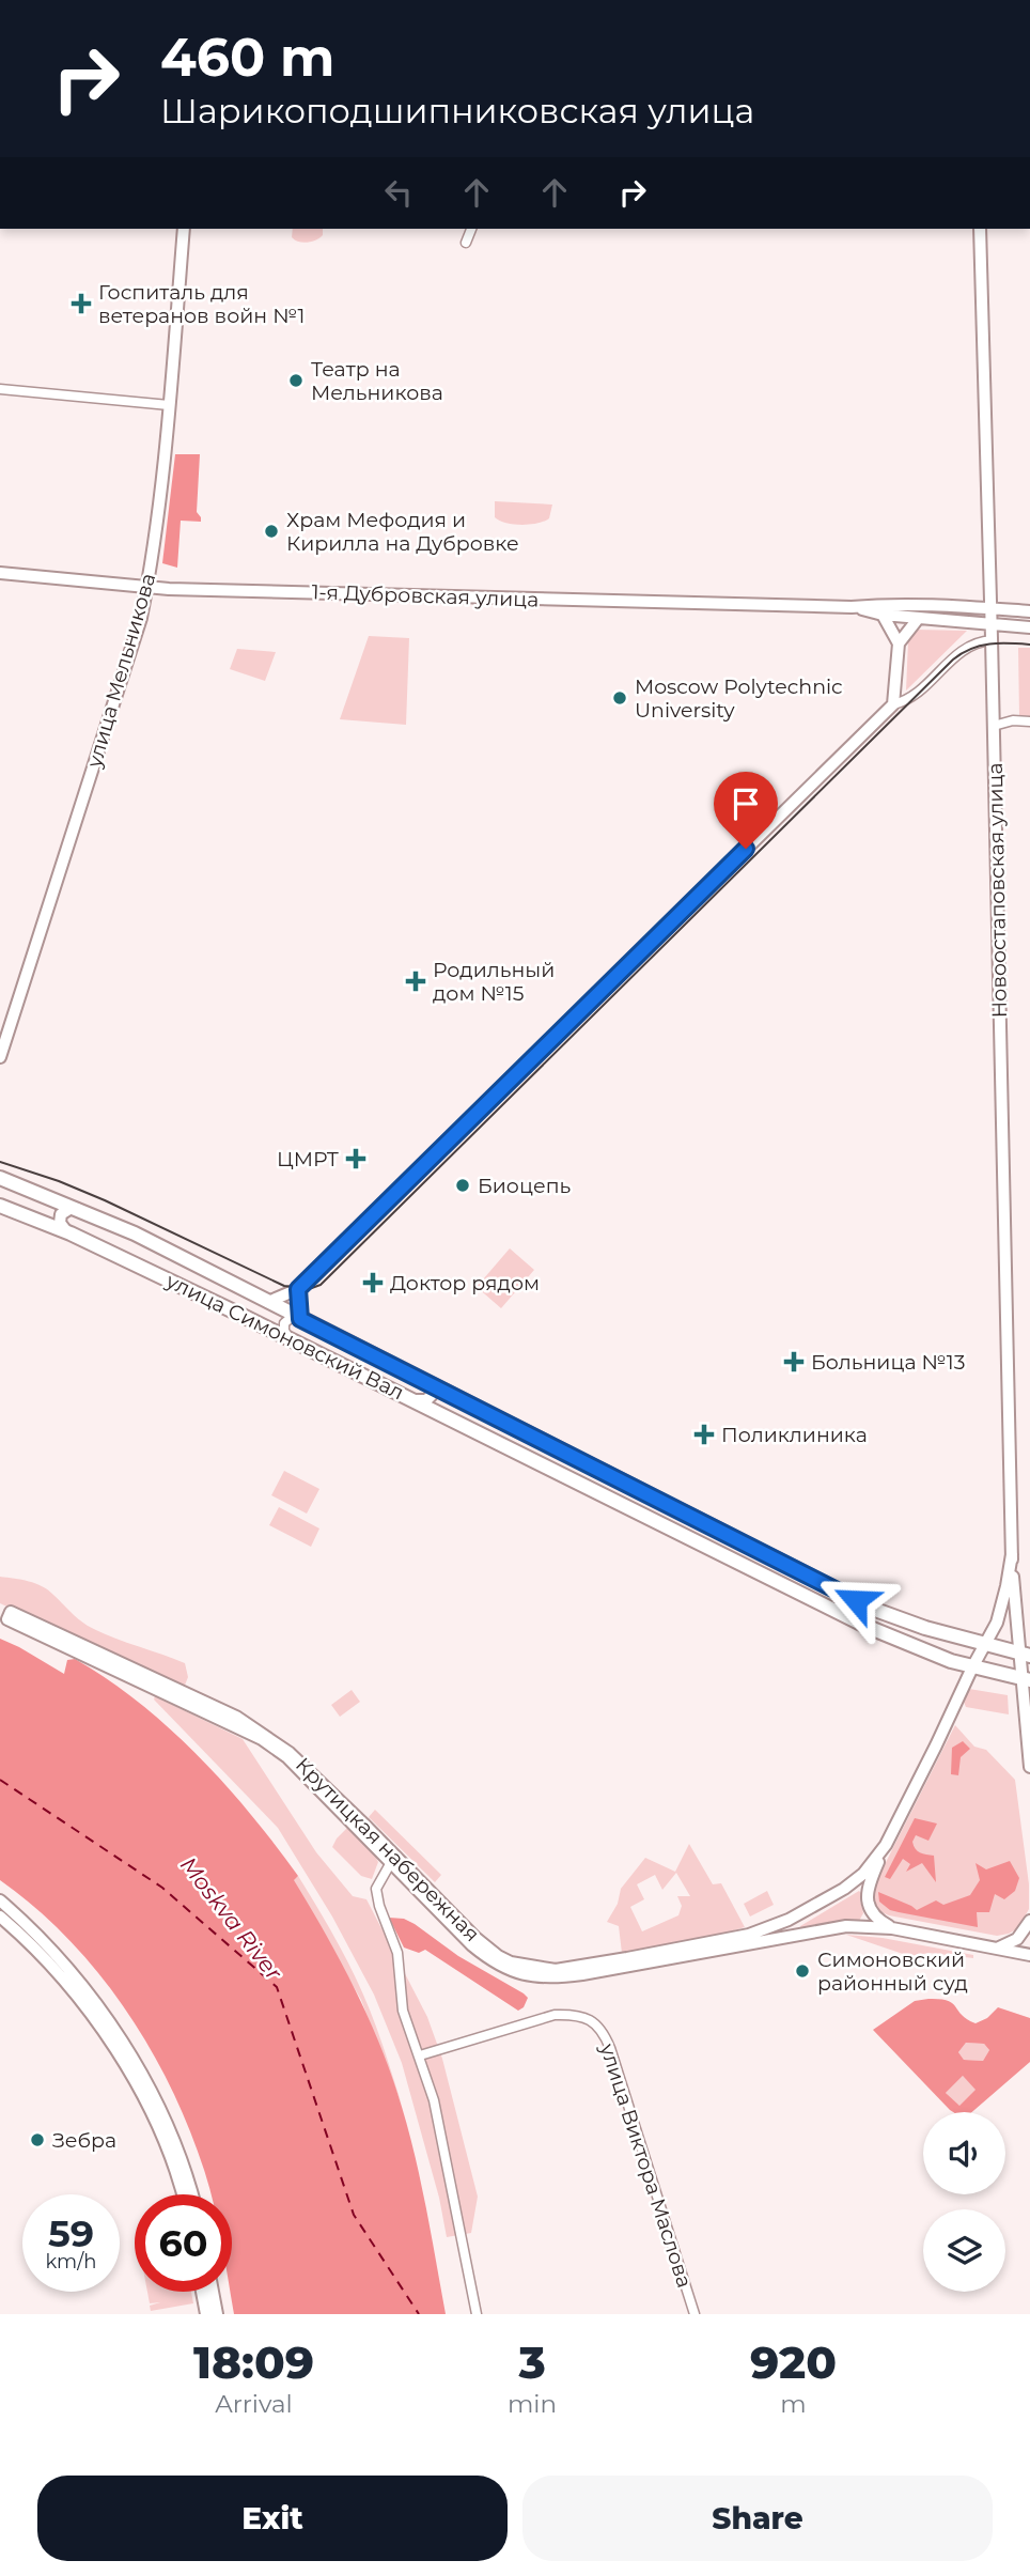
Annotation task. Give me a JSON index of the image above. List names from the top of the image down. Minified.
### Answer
{"streets":{"main road":["1-я Дубровская улица","улица Мельникова","Новоостаповская улица","улица Симоновский Вал","Крутицкая набережная"],"street":["улица Виктора Маслова"]},"crossings":[["1-я Дубровская улица","улица Мельникова"],["1-я Дубровская улица","Новоостаповская улица"],["Новоостаповская улица","улица Симоновский Вал"],["Новоостаповская улица","Крутицкая набережная"]],"water":["Moskva River"],"places":{"health":["Госпиталь для ветеранов войн №1","Родильный дом №15","ЦМРТ","Доктор рядом","Больница №13","Поликлиника"],"other":["Театр на Мельникова","Храм Мефодия и Кирилла на Дубровке","Moscow Polytechnic University","Биоцепь","Симоновский районный суд","Зебра"]},"page":{"turn":["460 m","Шарикоподшипниковская улица"],"speed":"59 km/h","limit":"60","eta":["18:09","Arrival","3","min","920","m"],"buttons":["Exit","Share"]}}
